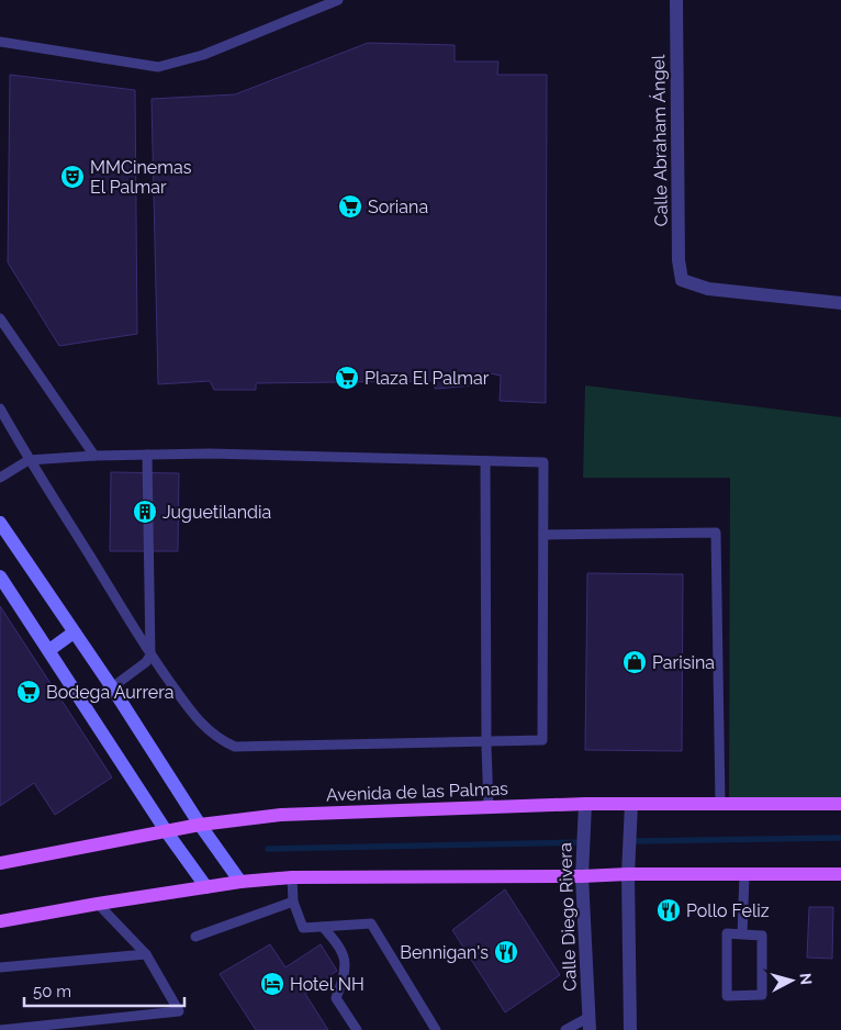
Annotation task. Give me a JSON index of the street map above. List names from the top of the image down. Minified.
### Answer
{"streets":{"main road":["Avenida de las Palmas"],"street":["Calle Abraham Ángel","Calle Diego Rivera"]},"crossings":[["Avenida de las Palmas","Calle Diego Rivera"]],"places":{"theatre":["MMCinemas El Palmar"],"supermarket":["Soriana","Plaza El Palmar","Bodega Aurrera"],"building":["Juguetilandia"],"shop":["Parisina"],"restaurant":["Pollo Feliz","Bennigan's"],"hotel":["Hotel NH"]},"scale_bar":"50 m","north":"right"}
